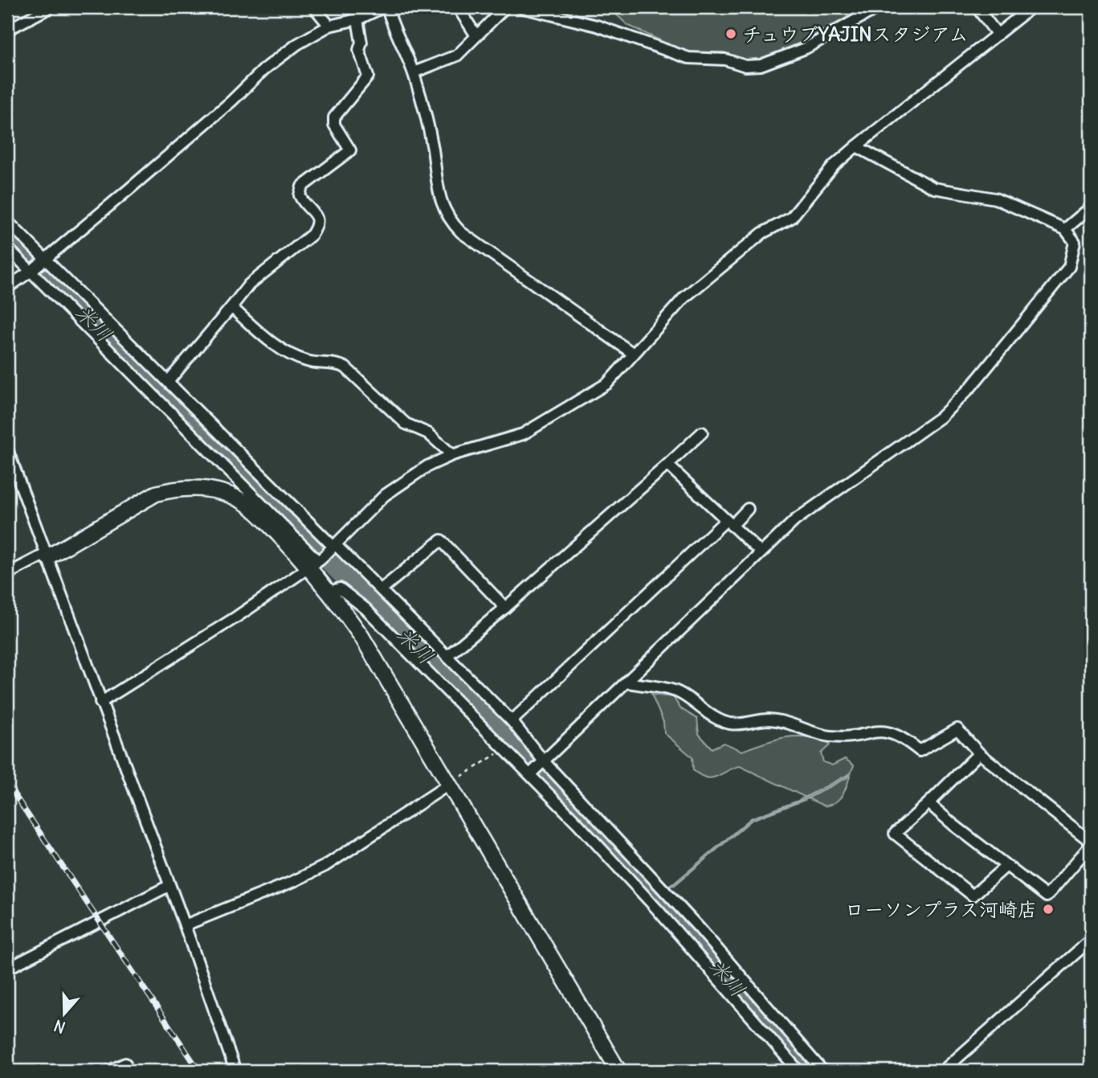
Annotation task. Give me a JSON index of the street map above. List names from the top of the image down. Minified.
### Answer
{"water":["米川"],"places":["チュウブYAJINスタジアム","ローソンプラス河崎店"],"north":"bottom"}
